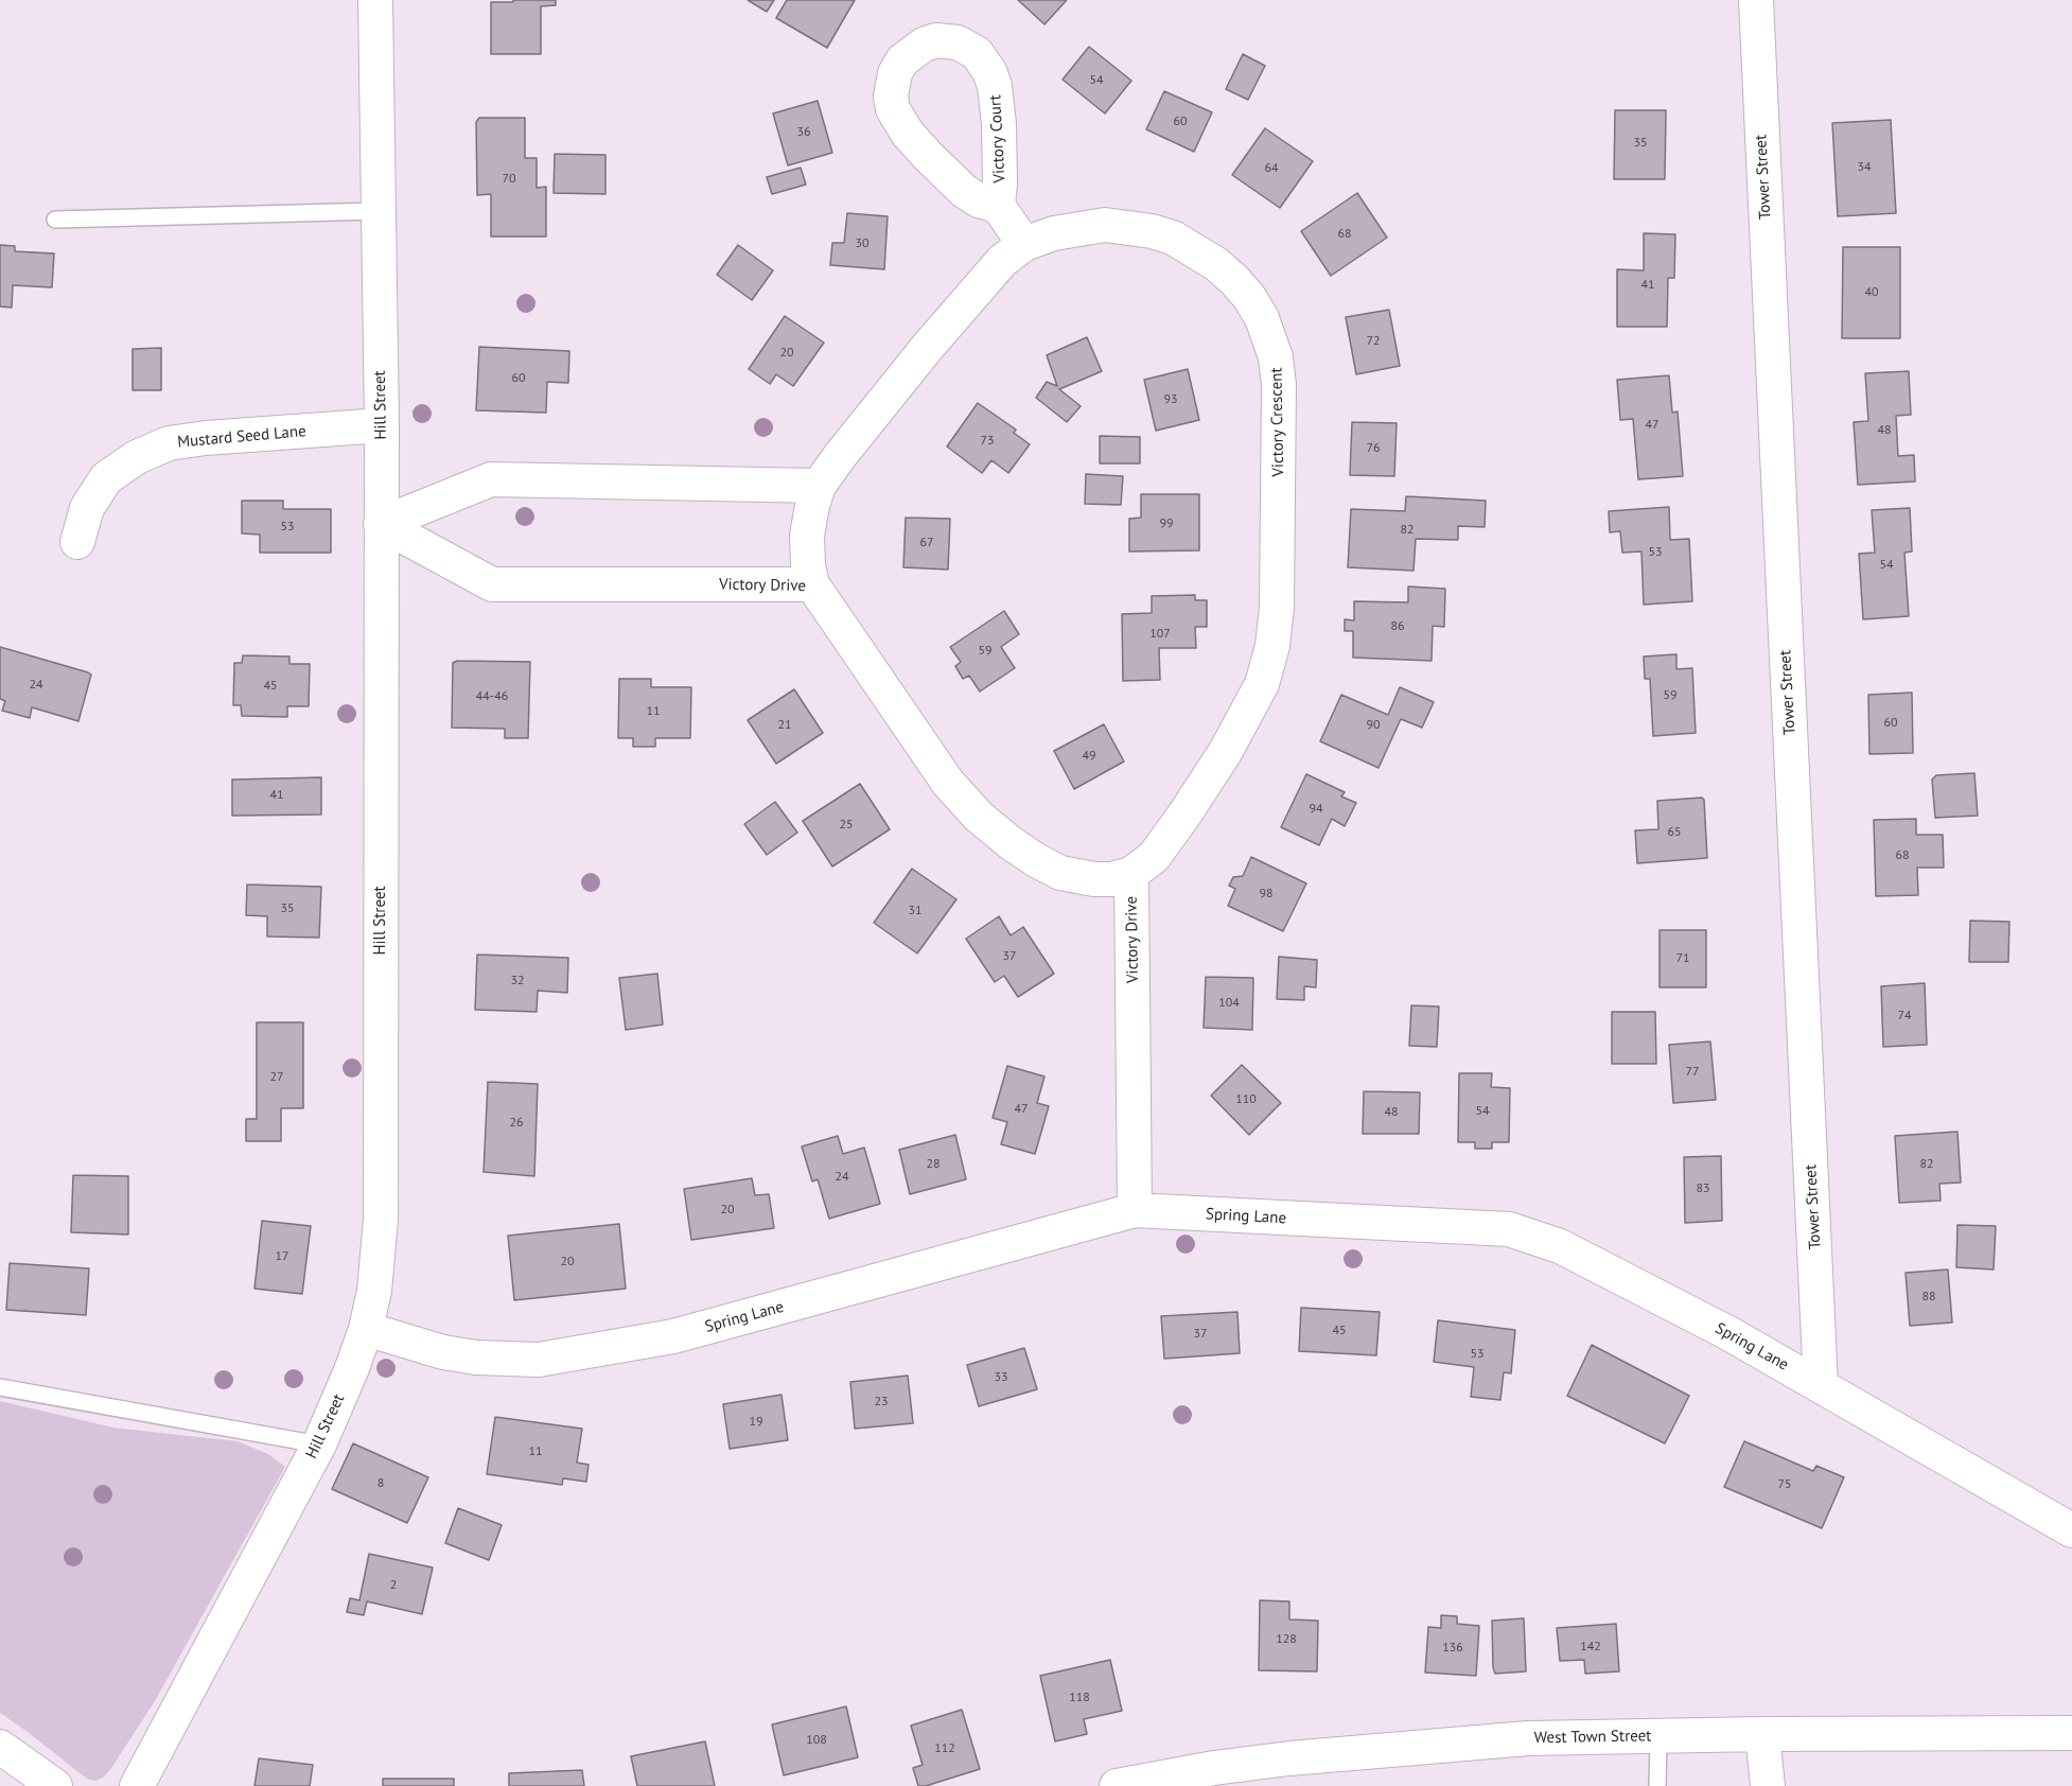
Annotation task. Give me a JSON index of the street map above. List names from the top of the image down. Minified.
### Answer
{"streets":{"street":["Victory Court","Tower Street","Hill Street","Victory Crescent","Mustard Seed Lane","Victory Drive","Spring Lane","West Town Street"]},"crossings":[["Victory Court","Victory Crescent"],["Tower Street","Spring Lane"],["Hill Street","Mustard Seed Lane"],["Hill Street","Victory Drive"],["Hill Street","Spring Lane"],["Victory Crescent","Victory Drive"],["Victory Drive","Spring Lane"]],"house_numbers":["54","60","36","35","34","64","70","68","30","41","40","72","20","60","93","47","48","73","76","99","53","82","67","53","54","86","107","59","24","45","59","44-46","11","60","21","90","49","41","94","25","65","68","98","35","31","37","71","32","104","74","77","27","110","47","54","48","26","28","82","24","83","20","17","20","88","45","37","53","33","23","19","11","8","75","2","128","142","136","118","108","112"]}
